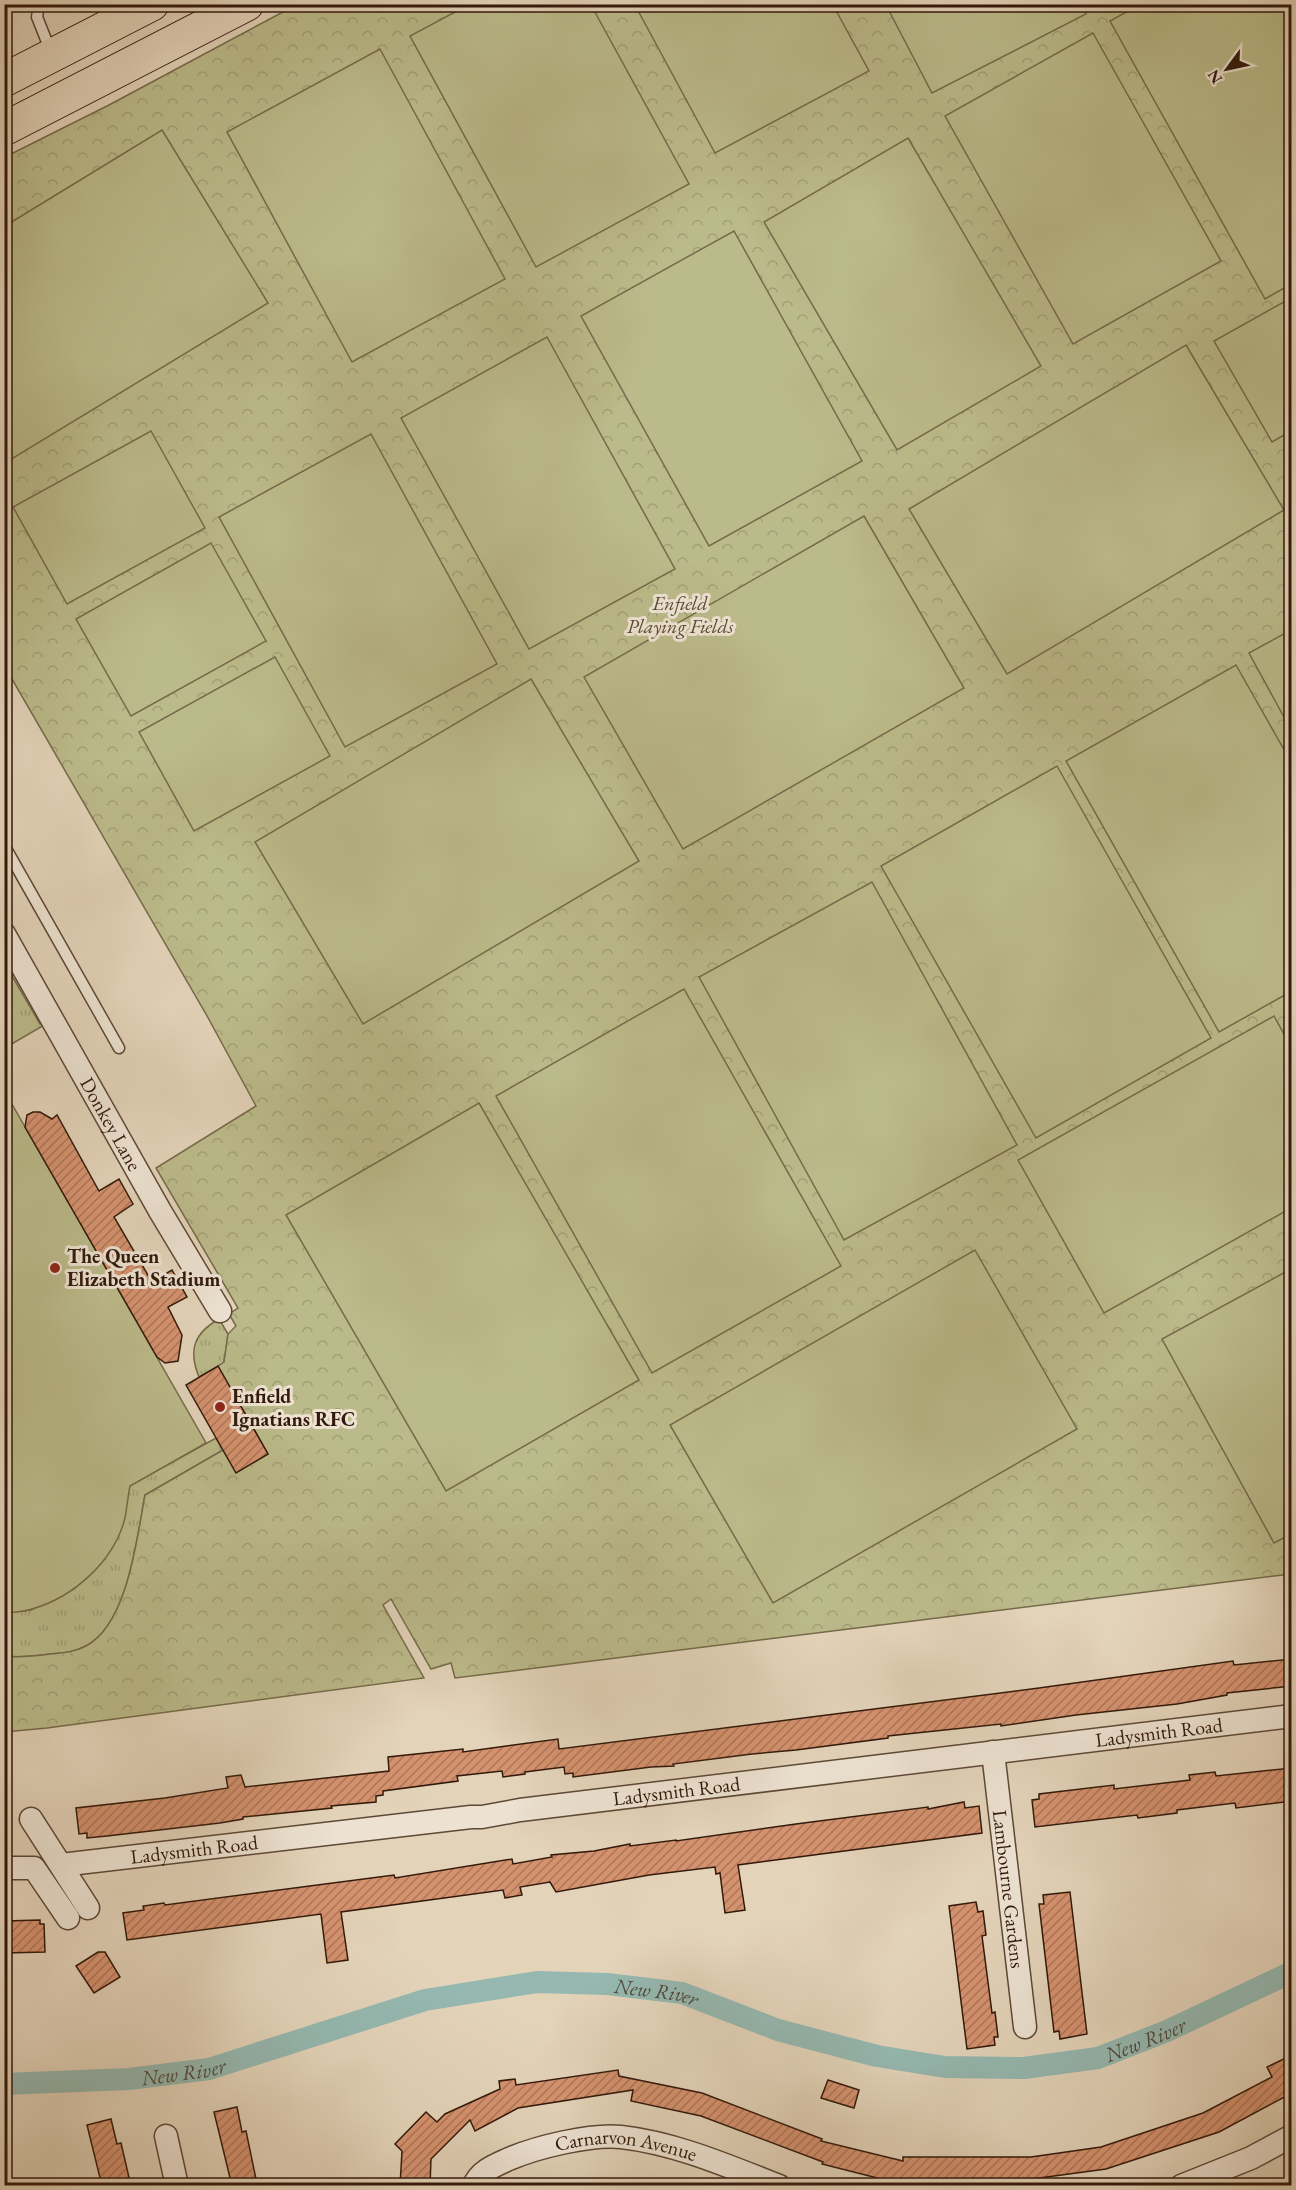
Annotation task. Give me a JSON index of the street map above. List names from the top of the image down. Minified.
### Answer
{"streets":{"street":["Donkey Lane","Ladysmith Road","Lambourne Gardens","Carnarvon Avenue"]},"crossings":[["Ladysmith Road","Lambourne Gardens"]],"water":["New River"],"parks":["Enfield Playing Fields"],"places":["The Queen Elizabeth Stadium","Enfield Ignatians RFC"],"north":"bottom left"}
